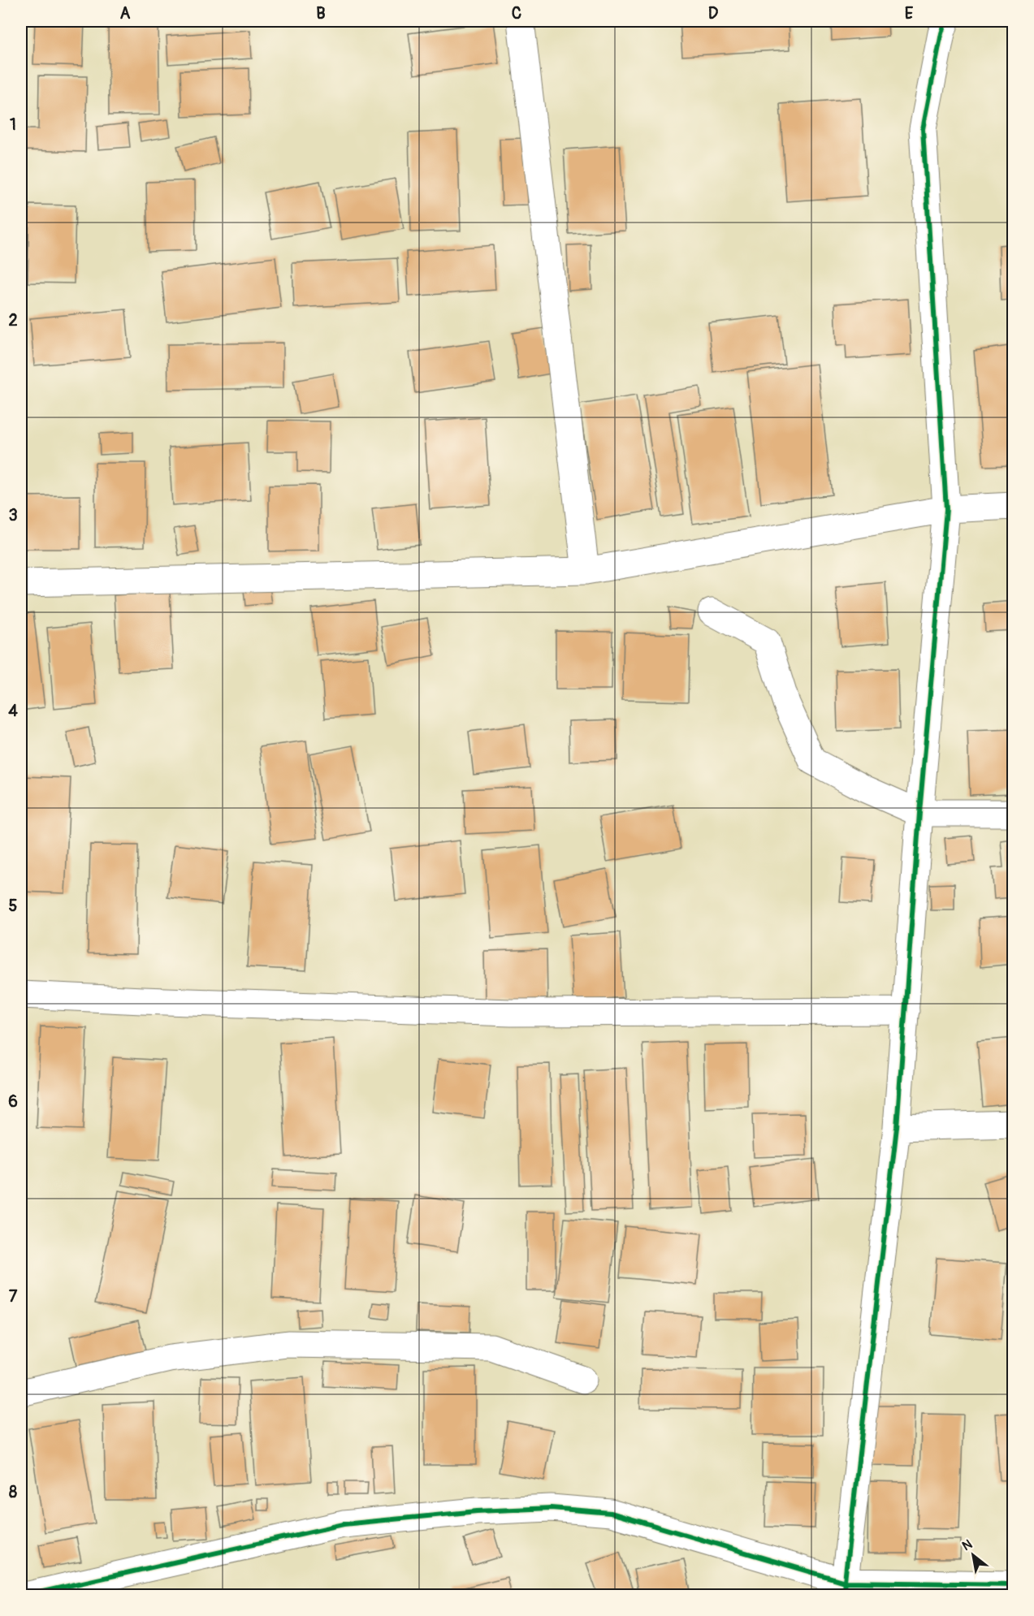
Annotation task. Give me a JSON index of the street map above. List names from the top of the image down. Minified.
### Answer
{"north":"top left","grid":{"columns":["A","B","C","D","E"],"rows":["1","2","3","4","5","6","7","8"]}}
